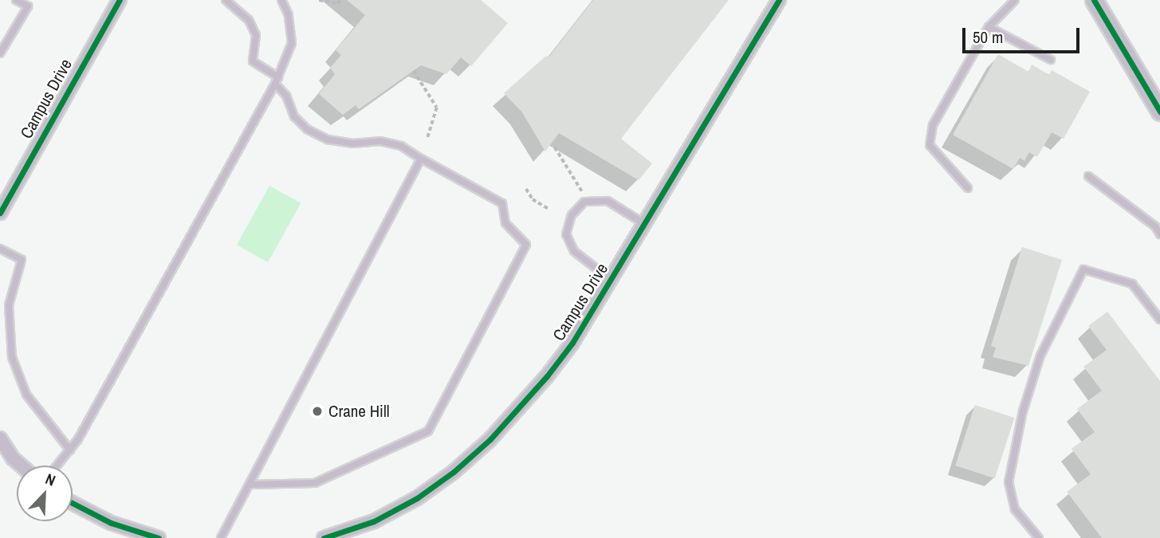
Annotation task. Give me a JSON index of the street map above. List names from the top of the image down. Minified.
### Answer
{"streets":{"street":["Campus Drive"]},"places":["Crane Hill"],"scale_bar":"50 m","north":"top right"}
